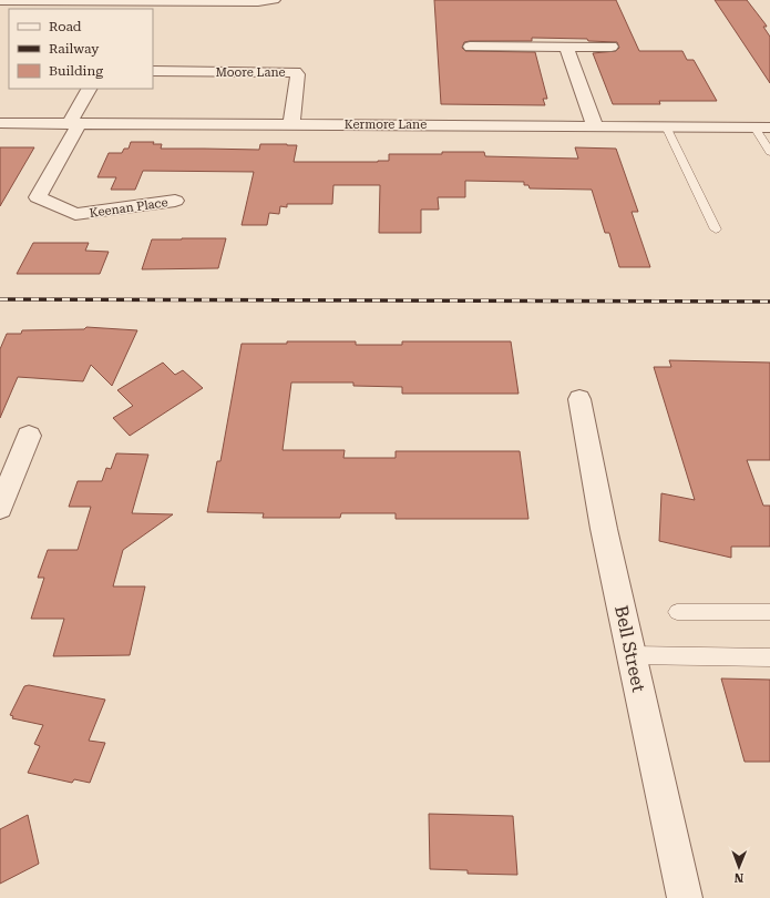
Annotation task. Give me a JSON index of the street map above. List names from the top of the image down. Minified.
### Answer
{"streets":{"street":["Moore Lane","Kermore Lane","Keenan Place","Bell Street"]},"crossings":[["Moore Lane","Kermore Lane"],["Kermore Lane","Keenan Place"]],"legend":["Road","Railway","Building"],"north":"bottom"}
